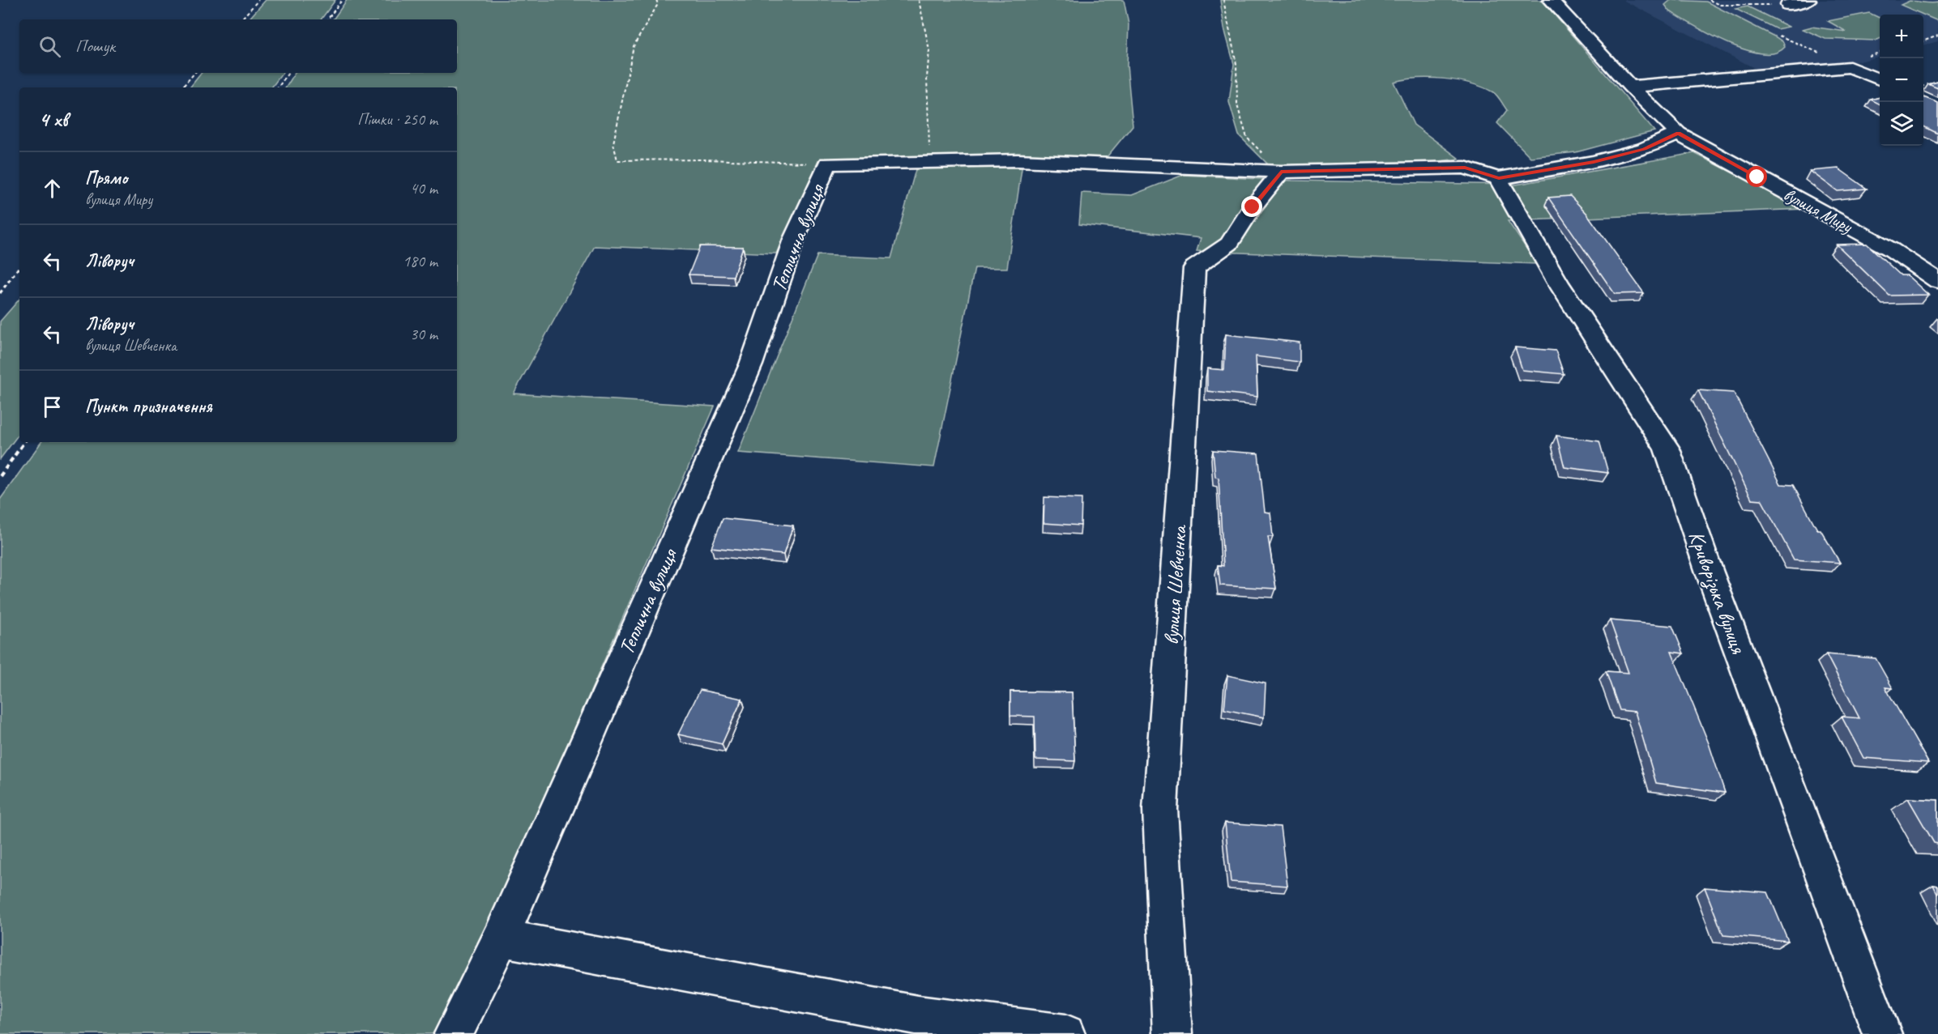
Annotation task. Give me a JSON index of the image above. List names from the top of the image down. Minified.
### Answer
{"streets":{"street":["вулиця Миру","Теплична вулиця","вулиця Шевченка","Криворізька вулиця"]},"page":{"map_buttons":["+","−"],"search":"Пошук","heading":["4 хв","Пішки · 250 m"],"list":[["Прямо","вулиця Миру","40 m"],["Ліворуч","180 m"],["Ліворуч","вулиця Шевченка","30 m"],"Пункт призначення"]}}
